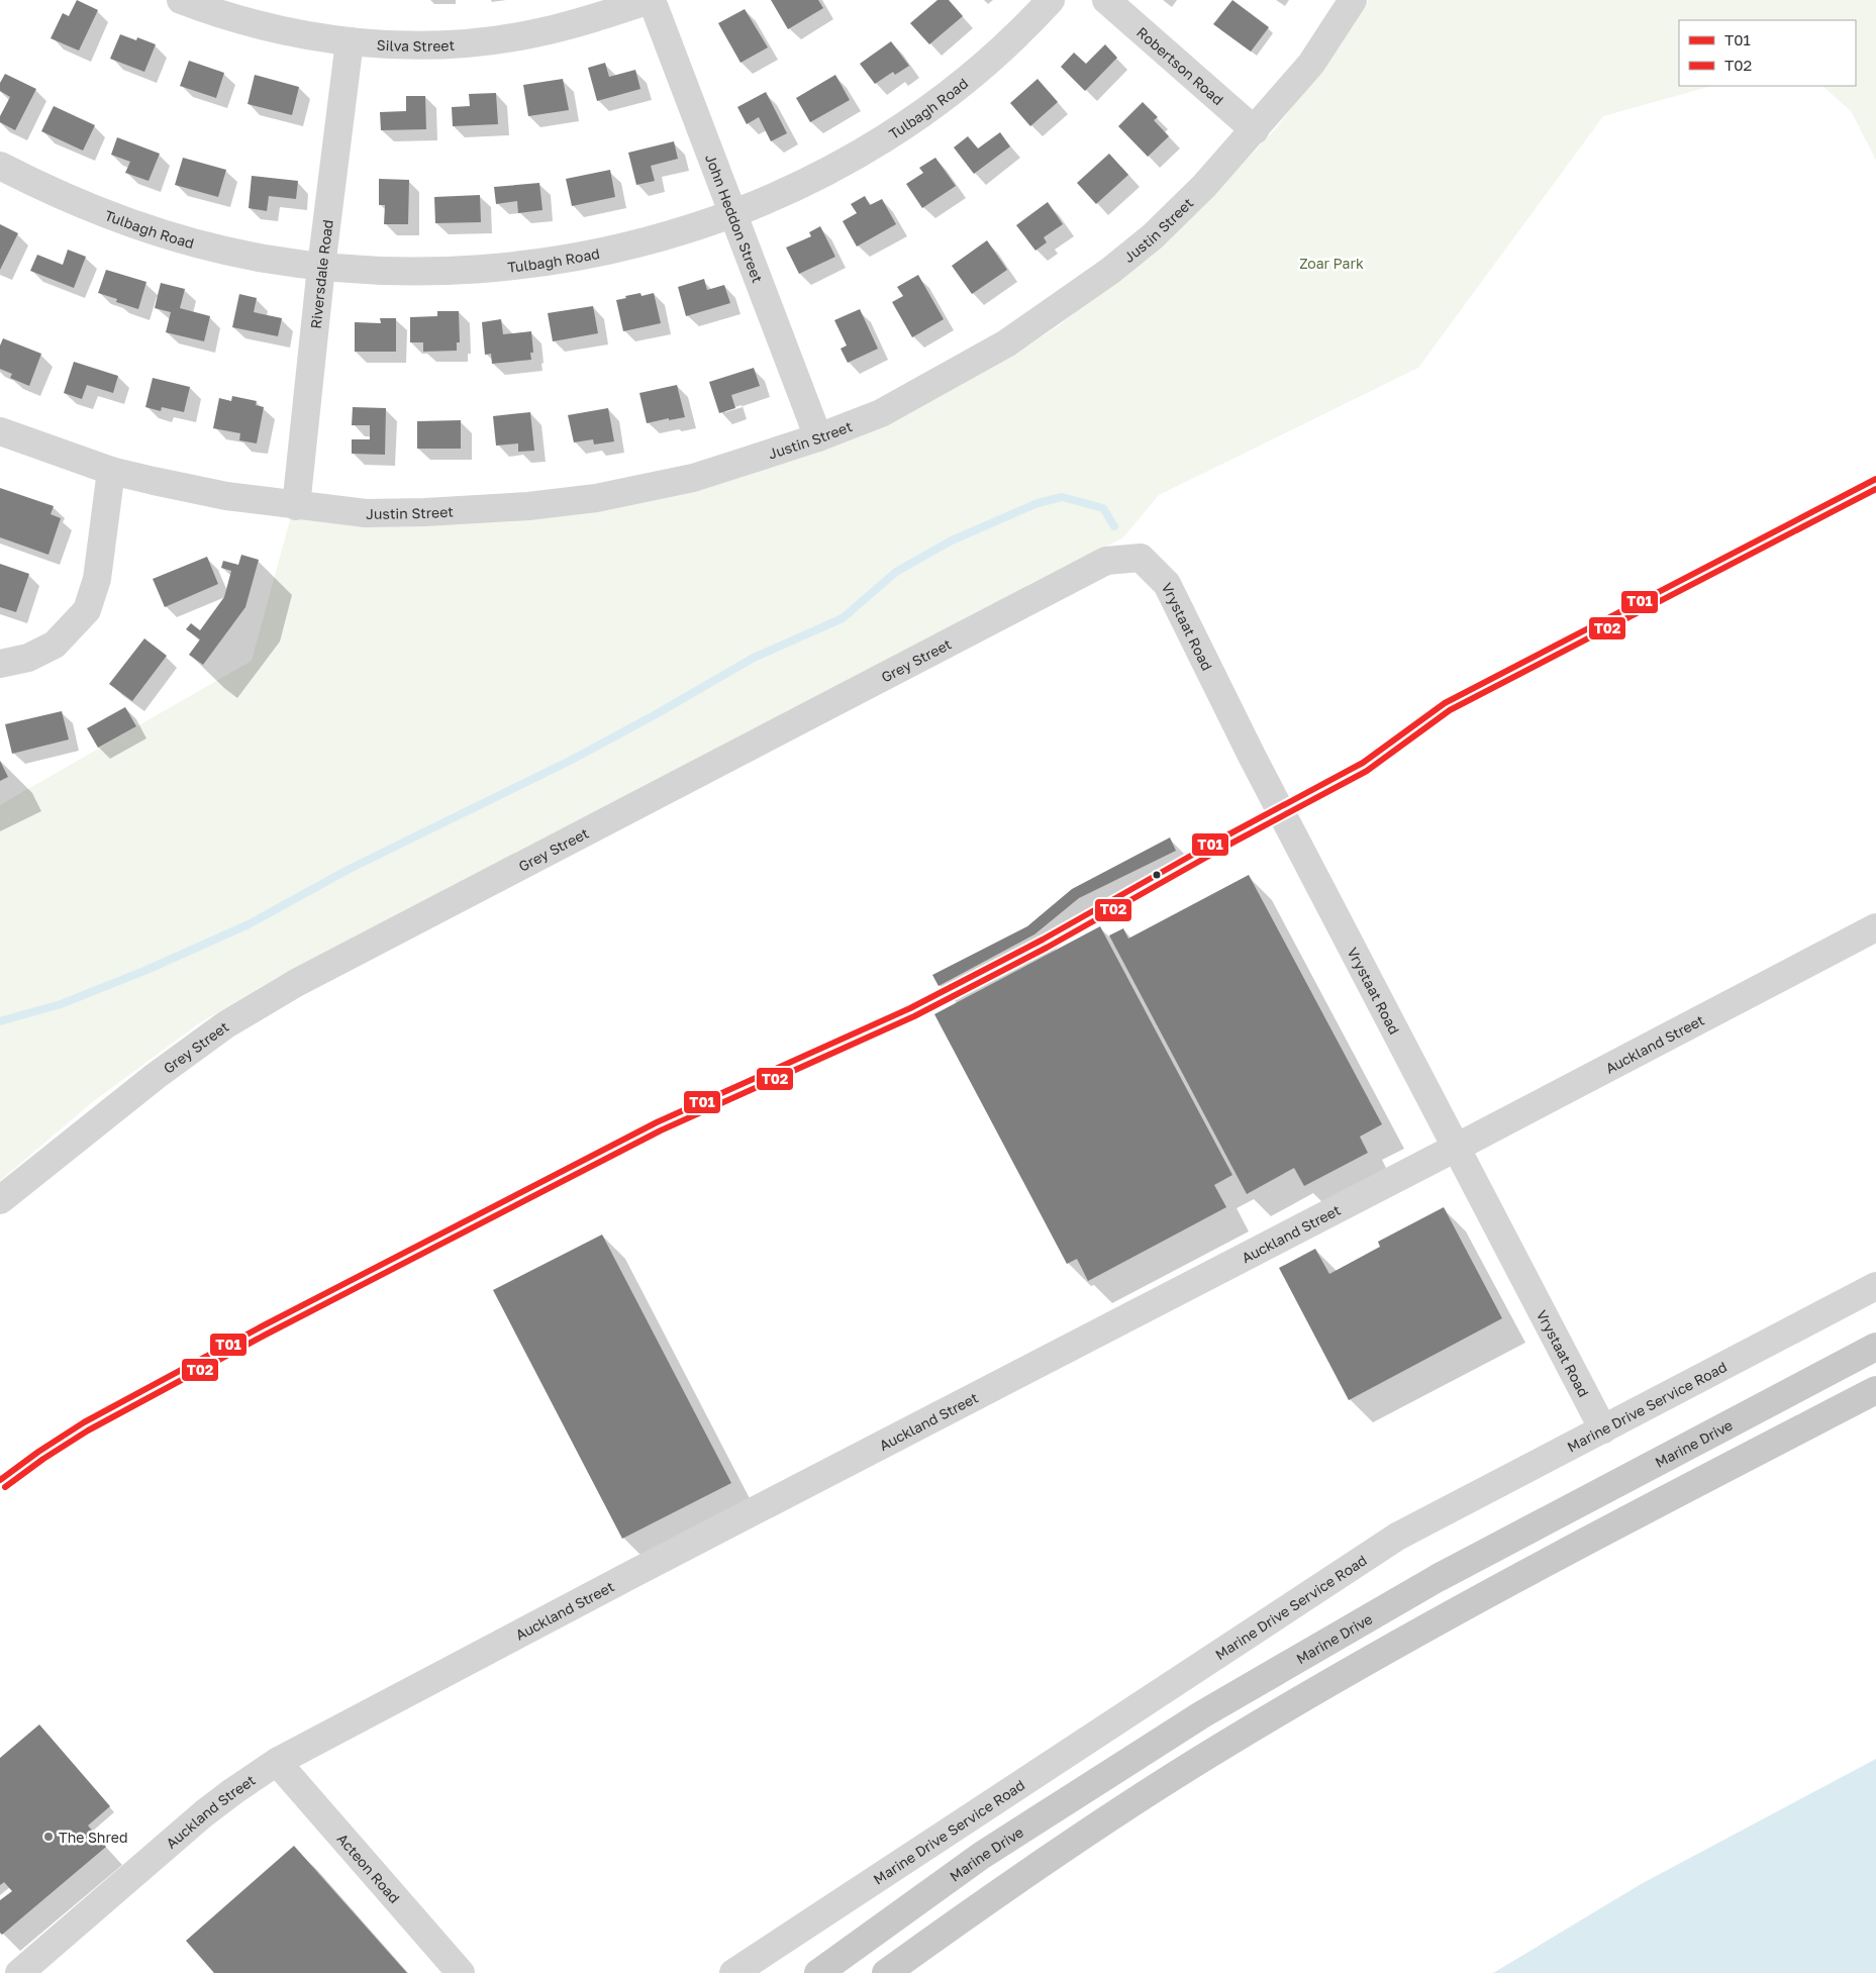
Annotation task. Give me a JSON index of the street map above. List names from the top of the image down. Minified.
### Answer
{"streets":{"main road":["Marine Drive"],"street":["Silva Street","Robertson Road","Tulbagh Road","John Heddon Street","Justin Street","Riversdale Road","Vrystaat Road","Grey Street","Auckland Street","Marine Drive Service Road","Acteon Road"]},"crossings":[["Silva Street","John Heddon Street"],["Silva Street","Riversdale Road"],["Robertson Road","Justin Street"],["Tulbagh Road","John Heddon Street"],["Tulbagh Road","Riversdale Road"],["John Heddon Street","Justin Street"],["Justin Street","Riversdale Road"],["Vrystaat Road","Grey Street"],["Vrystaat Road","Auckland Street"],["Vrystaat Road","Marine Drive Service Road"],["Auckland Street","Acteon Road"]],"parks":["Zoar Park"],"places":["The Shred"],"lines":["transit line T01","transit line T02"],"legend":["T01","T02"]}
